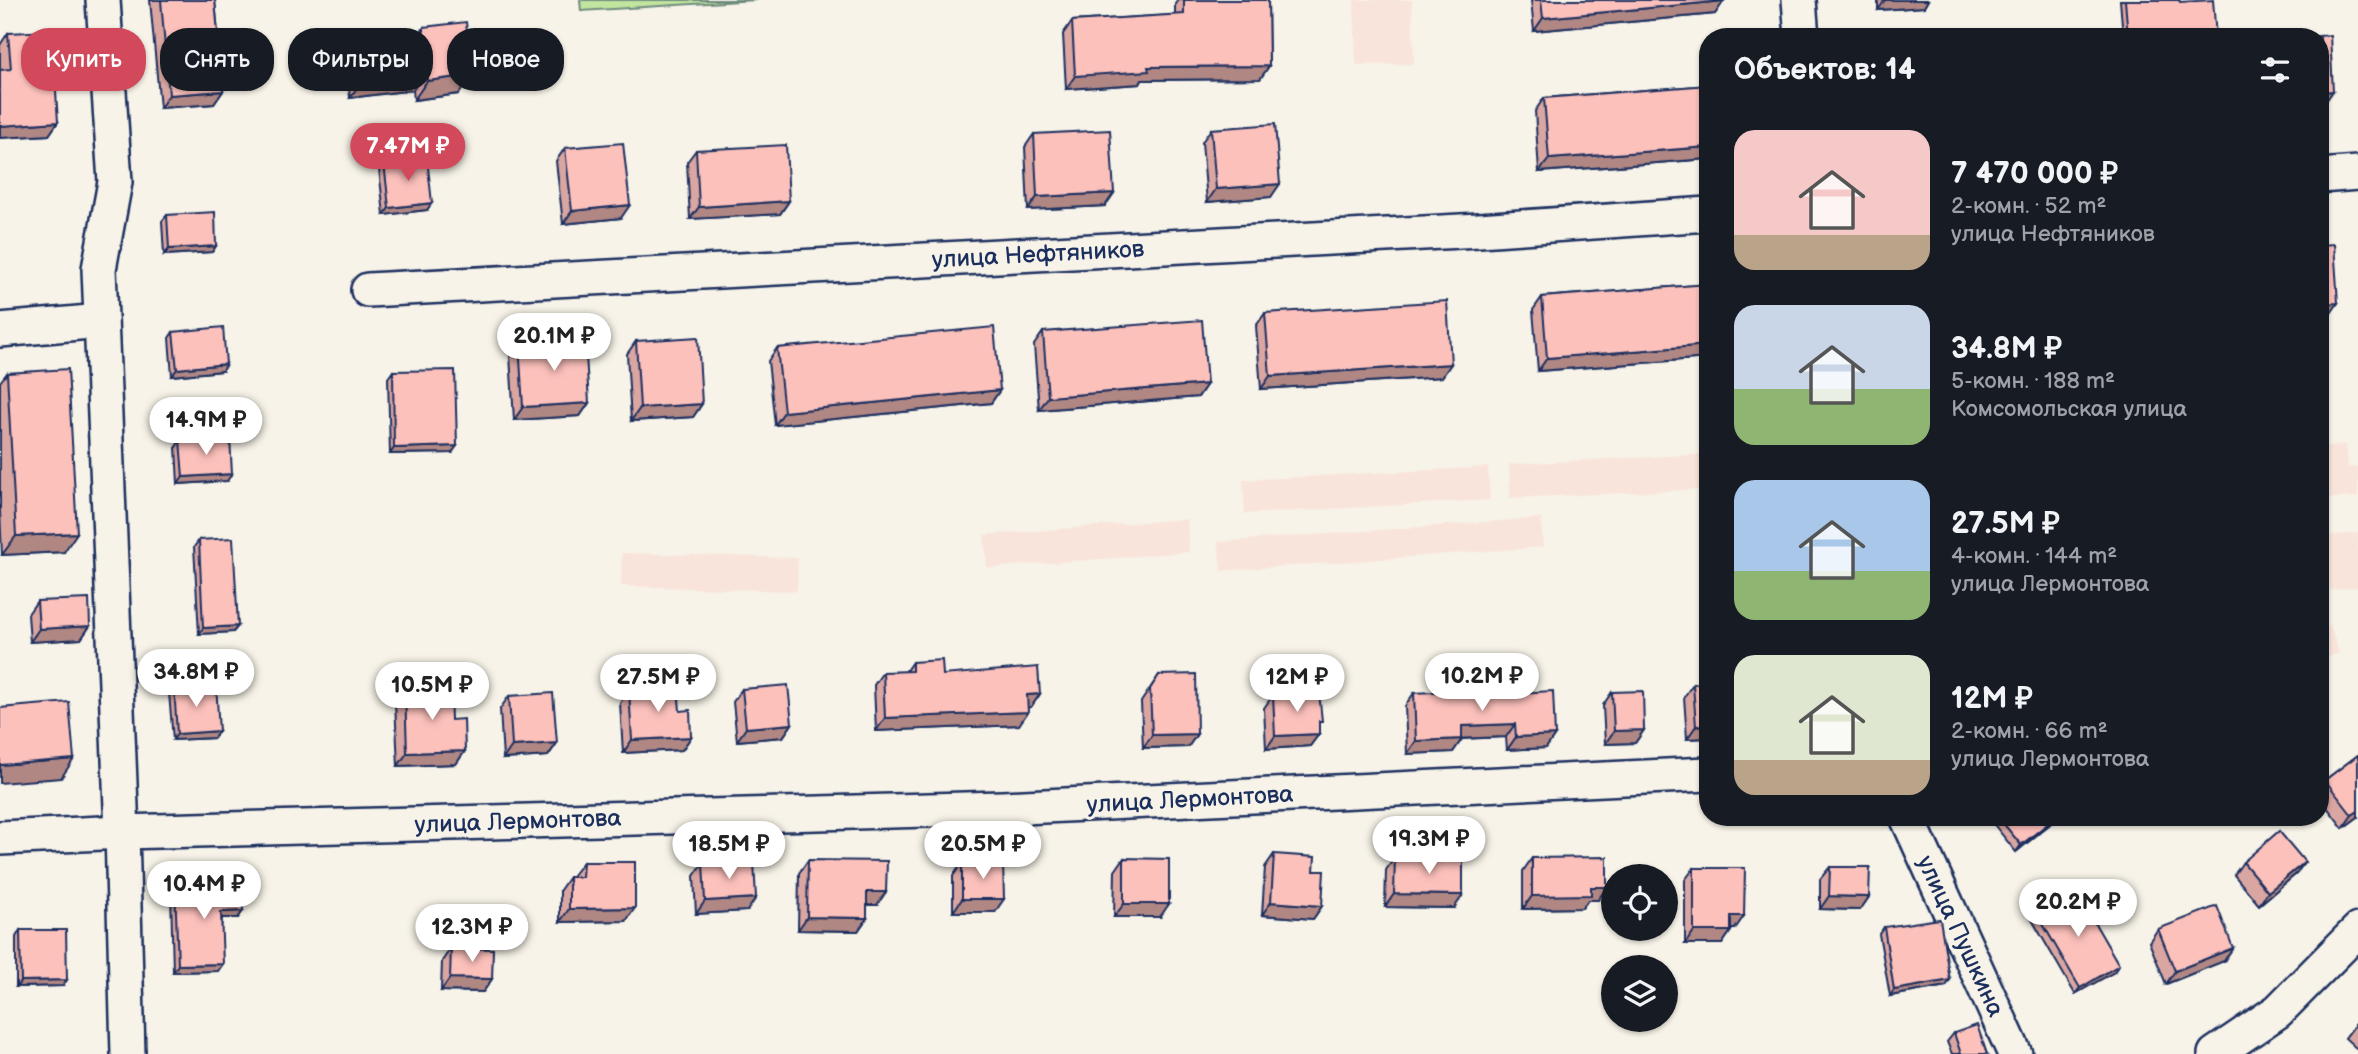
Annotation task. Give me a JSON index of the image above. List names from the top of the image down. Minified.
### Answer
{"streets":{"street":["улица Нефтяников","улица Лермонтова","улица Пушкина"]},"page":{"chip":["Купить","Снять","Фильтры","Новое"],"heading":"Объектов: 14","list":[{"name":"7 470 000 ₽","note":"2-комн. · 52 m² · улица Нефтяников"},{"name":"34.8M ₽","note":"5-комн. · 188 m² · Комсомольская улица"},{"name":"27.5M ₽","note":"4-комн. · 144 m² · улица Лермонтова"},{"name":"12M ₽","note":"2-комн. · 66 m² · улица Лермонтова"}],"price":["7.47M ₽","20.1M ₽","14.9M ₽","34.8M ₽","10.2M ₽","27.5M ₽","12M ₽","10.5M ₽","19.3M ₽","18.5M ₽","20.5M ₽","10.4M ₽","20.2M ₽","12.3M ₽"]}}
